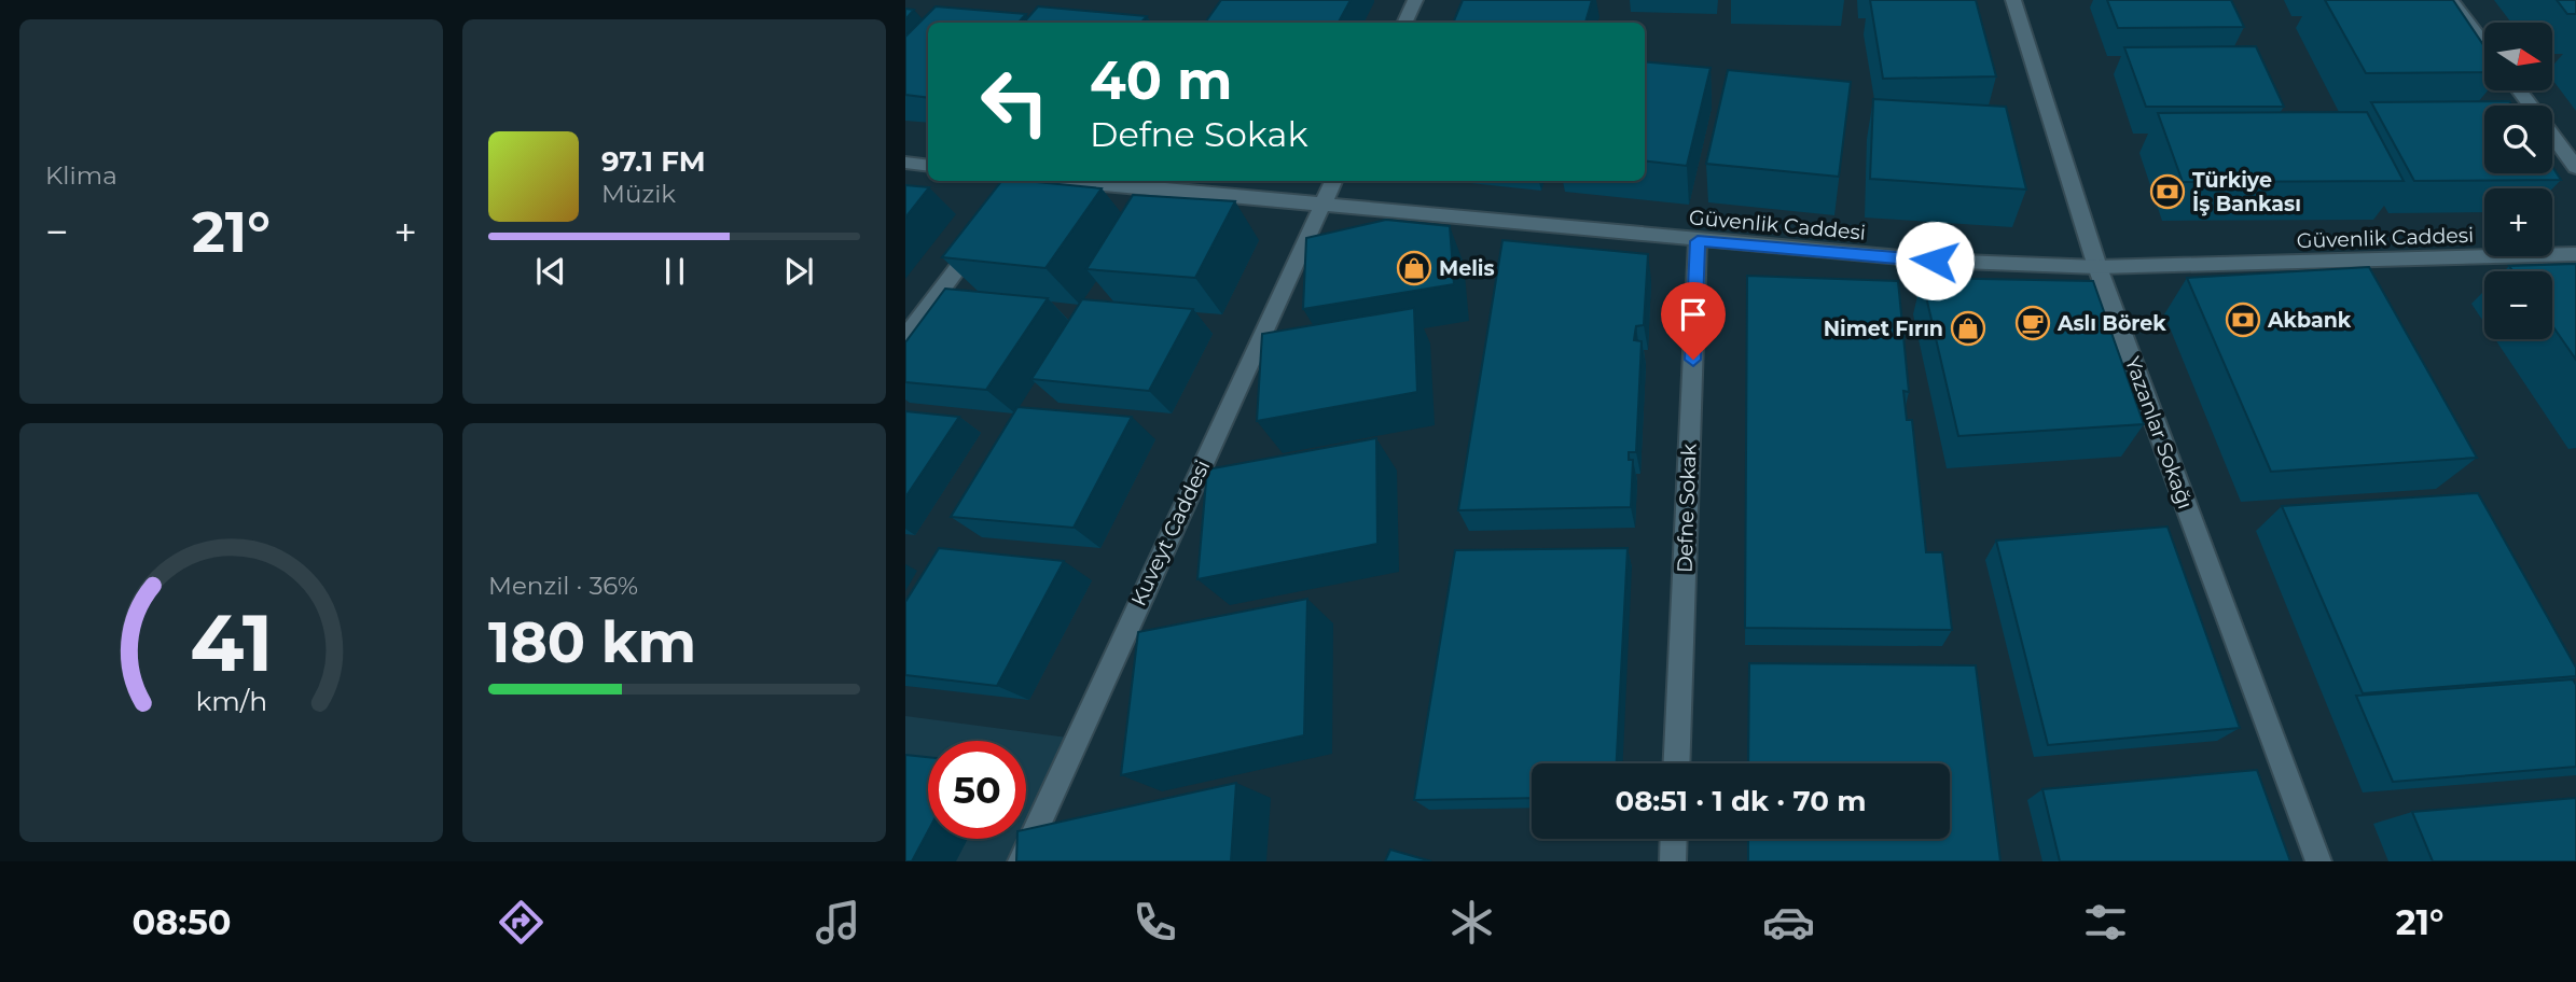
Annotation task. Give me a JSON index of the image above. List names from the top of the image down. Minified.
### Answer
{"streets":{"main road":["Güvenlik Caddesi","Yazanlar Sokağı","Defne Sokak","Kuveyt Caddesi"]},"crossings":[["Güvenlik Caddesi","Yazanlar Sokağı"],["Güvenlik Caddesi","Defne Sokak"],["Güvenlik Caddesi","Kuveyt Caddesi"]],"places":{"bank":["Türkiye İş Bankası","Akbank"],"shop":["Melis","Nimet Fırın"],"cafe":["Aslı Börek"]},"north":"right","page":{"tile":["Klima",["Menzil · 36%","180 km"]],"map_buttons":["+","−"],"turn":["40 m","Defne Sokak"],"song":["97.1 FM","Müzik"],"heat":["−","21°","+"],"limit":"50","trip":"08:51 · 1 dk · 70 m","tabs":["08:50","21°"],"gauge":["41","km/h"]}}
